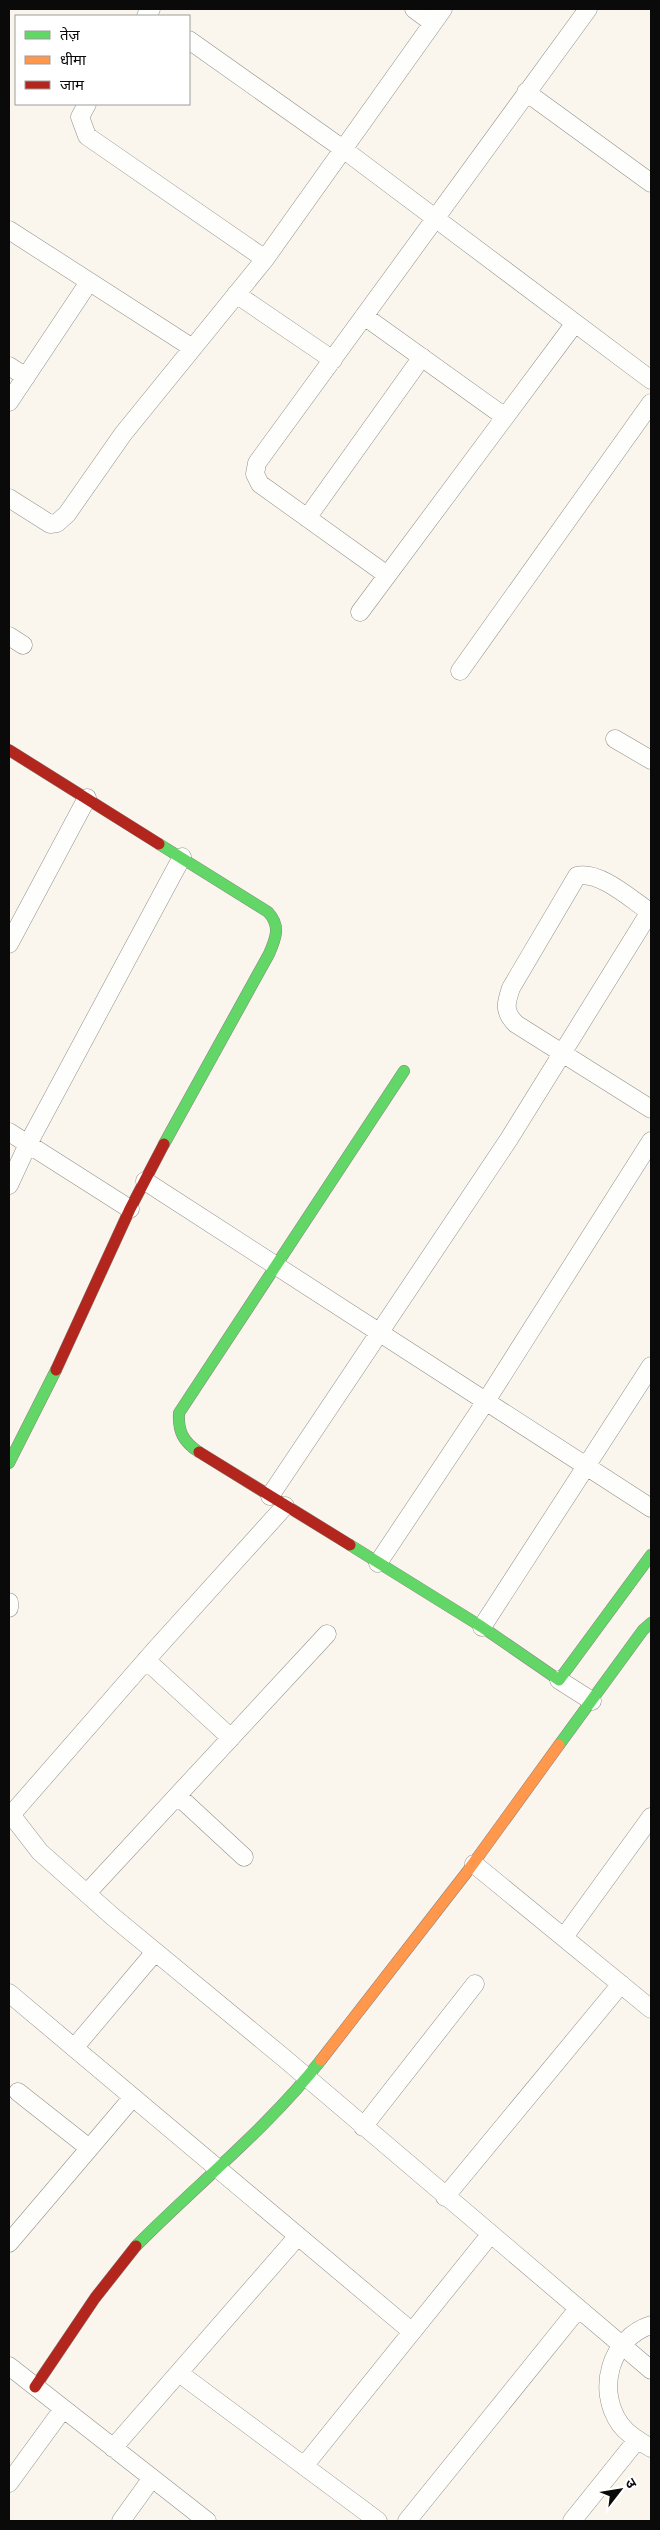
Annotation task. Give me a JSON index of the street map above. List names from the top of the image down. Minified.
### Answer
{"legend":["तेज़","धीमा","जाम"],"north":"top right"}
